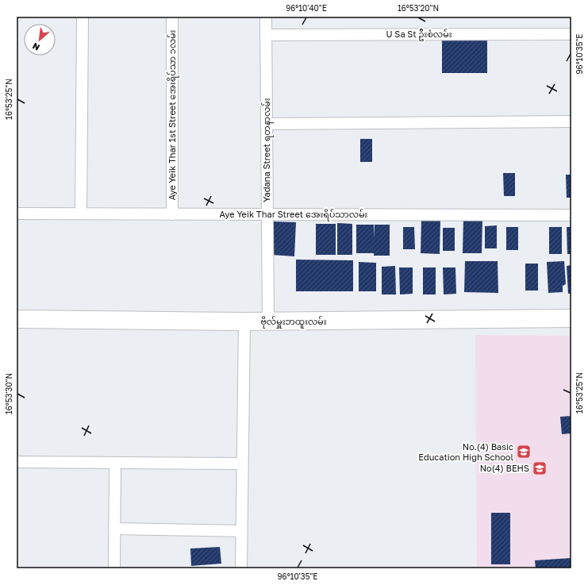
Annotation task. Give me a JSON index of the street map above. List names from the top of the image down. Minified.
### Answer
{"streets":{"main road":["ဗိုလ်မှူးဘထူးလမ်း"],"street":["U Sa St ဦးစံလမ်း","Aye Yeik Thar 1st Street အေးရိပ်သာ ၁လမ်း","Yadana Street ရတနာလမ်း","Aye Yeik Thar Street အေးရိပ်သာလမ်း"]},"crossings":[["U Sa St ဦးစံလမ်း","Yadana Street ရတနာလမ်း"],["Aye Yeik Thar 1st Street အေးရိပ်သာ ၁လမ်း","Aye Yeik Thar Street အေးရိပ်သာလမ်း"],["Yadana Street ရတနာလမ်း","Aye Yeik Thar Street အေးရိပ်သာလမ်း"],["Yadana Street ရတနာလမ်း","ဗိုလ်မှူးဘထူးလမ်း"]],"places":{"school or university":["No.(4) Basic Education High School","No(4) BEHS"]},"north":"bottom left","coordinates":["96°10'40\"E","16°53'20\"N","96°10'35\"E","16°53'25\"N","16°53'30\"N"]}
